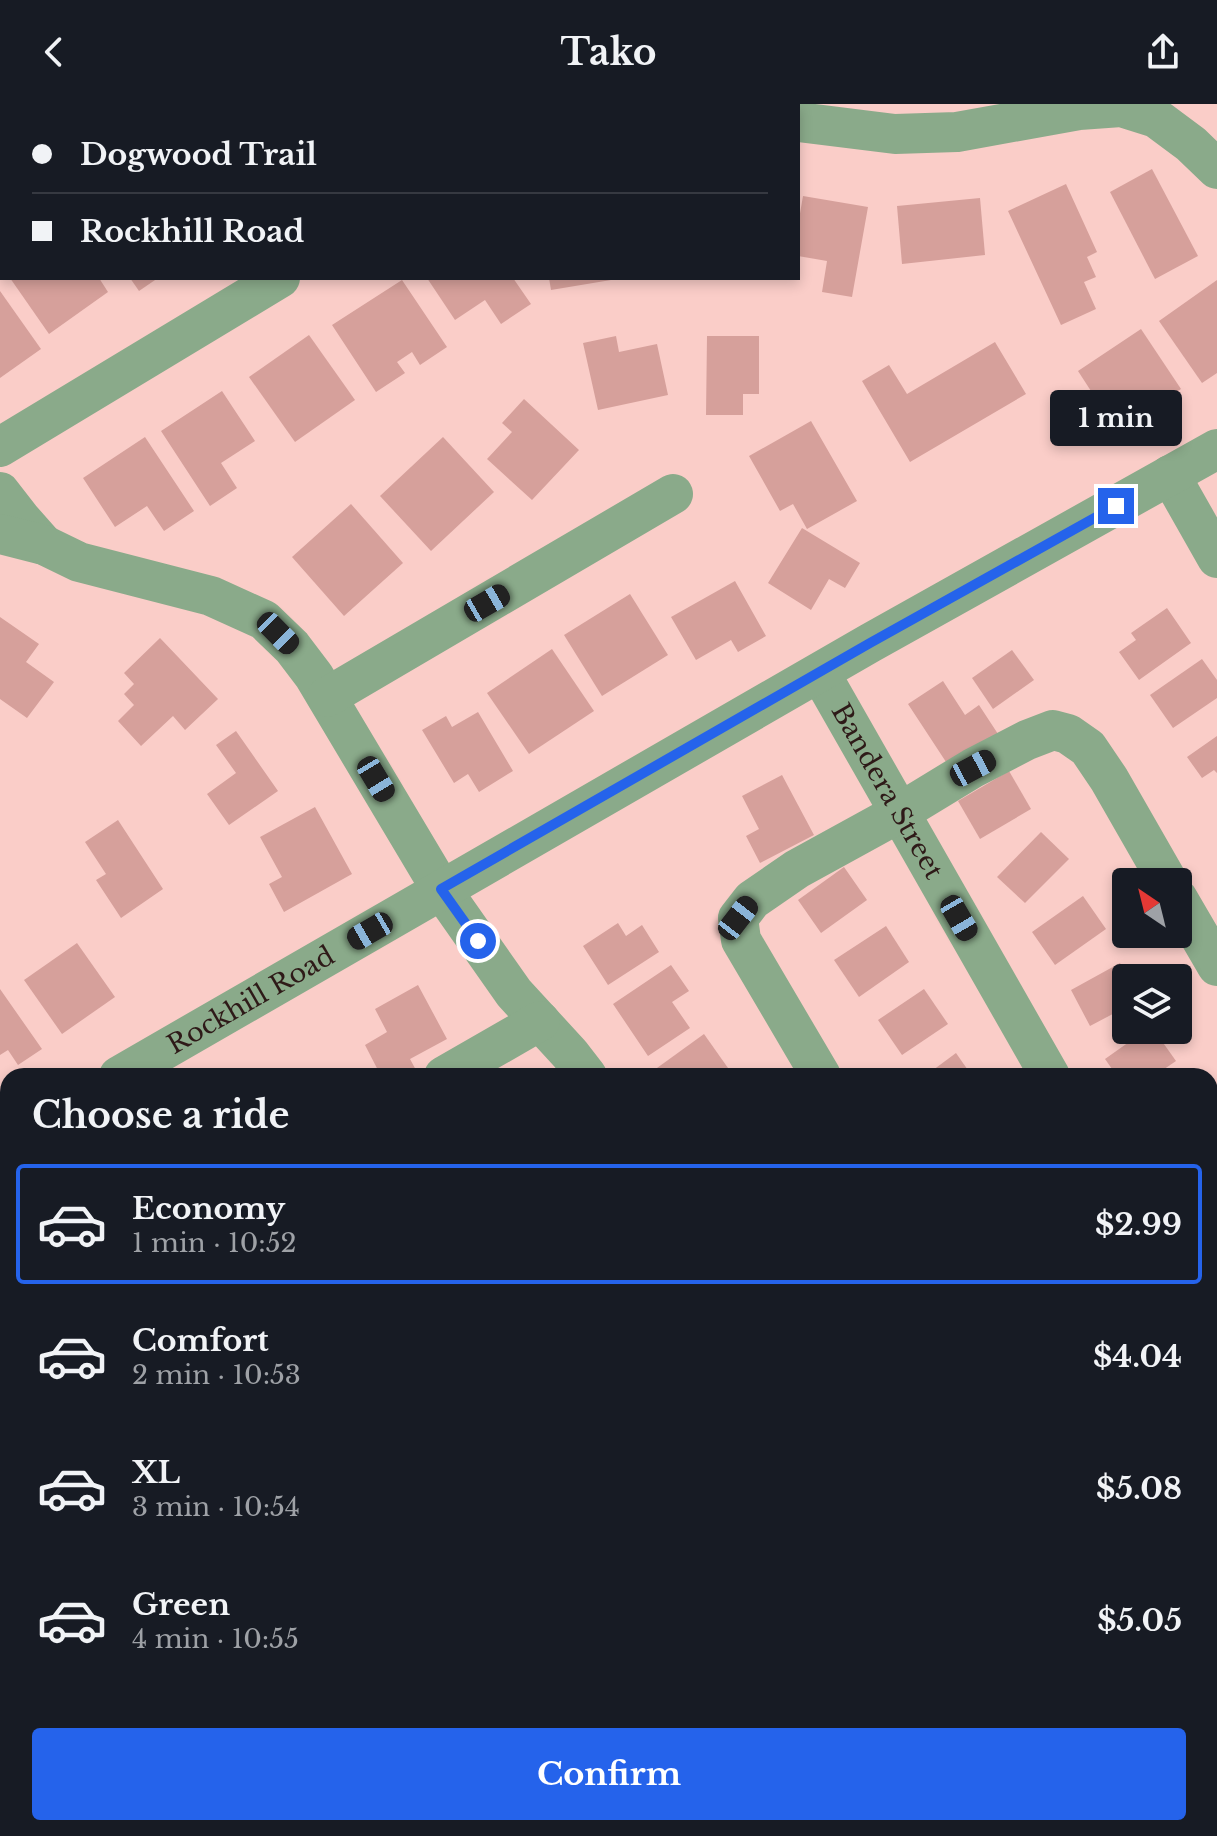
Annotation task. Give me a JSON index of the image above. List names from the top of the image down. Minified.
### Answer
{"streets":{"street":["Bandera Street","Rockhill Road"]},"crossings":[["Bandera Street","Rockhill Road"]],"north":"top left","page":{"header":"Tako","banner":["Dogwood Trail","Rockhill Road"],"bubble":"1 min","heading":"Choose a ride","list":[{"name":"Economy","note":"1 min · 10:52","value":"$2.99"},{"name":"Comfort","note":"2 min · 10:53","value":"$4.04"},{"name":"XL","note":"3 min · 10:54","value":"$5.08"},{"name":"Green","note":"4 min · 10:55","value":"$5.05"}],"buttons":"Confirm"}}
